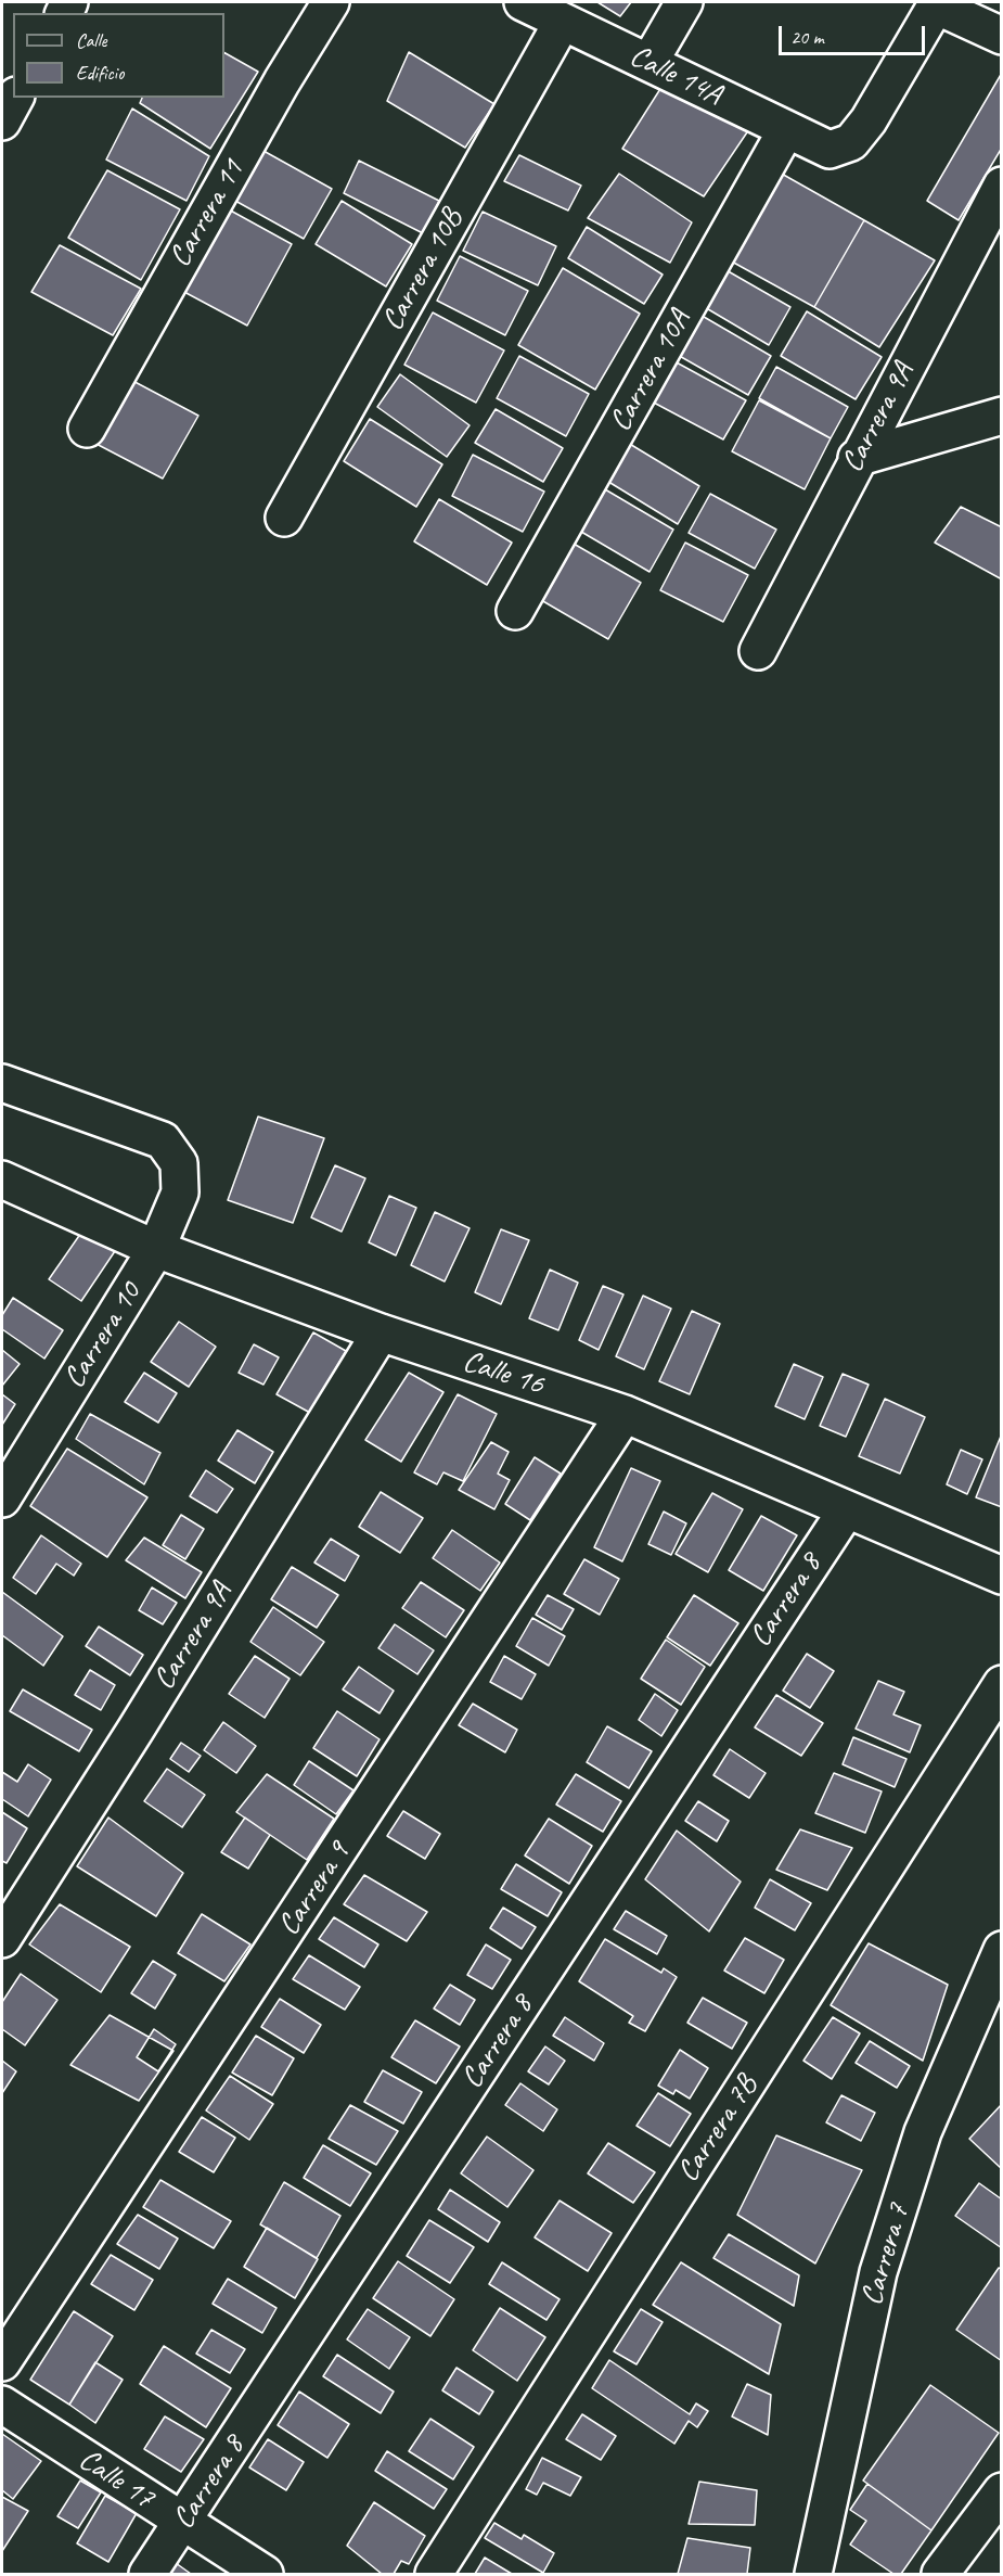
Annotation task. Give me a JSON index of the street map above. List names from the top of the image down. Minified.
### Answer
{"streets":{"street":["Calle 14A","Carrera 11","Carrera 10B","Carrera 10A","Carrera 9A","Carrera 10","Calle 16","Carrera 8","Carrera 9","Carrera 7B","Carrera 7","Calle 17"]},"crossings":[["Calle 14A","Carrera 10B"],["Calle 14A","Carrera 10A"],["Carrera 9A","Calle 16"],["Carrera 10","Calle 16"],["Calle 16","Carrera 8"],["Calle 16","Carrera 9"],["Carrera 8","Calle 17"]],"legend":["Calle","Edificio"],"scale_bar":"20 m"}
